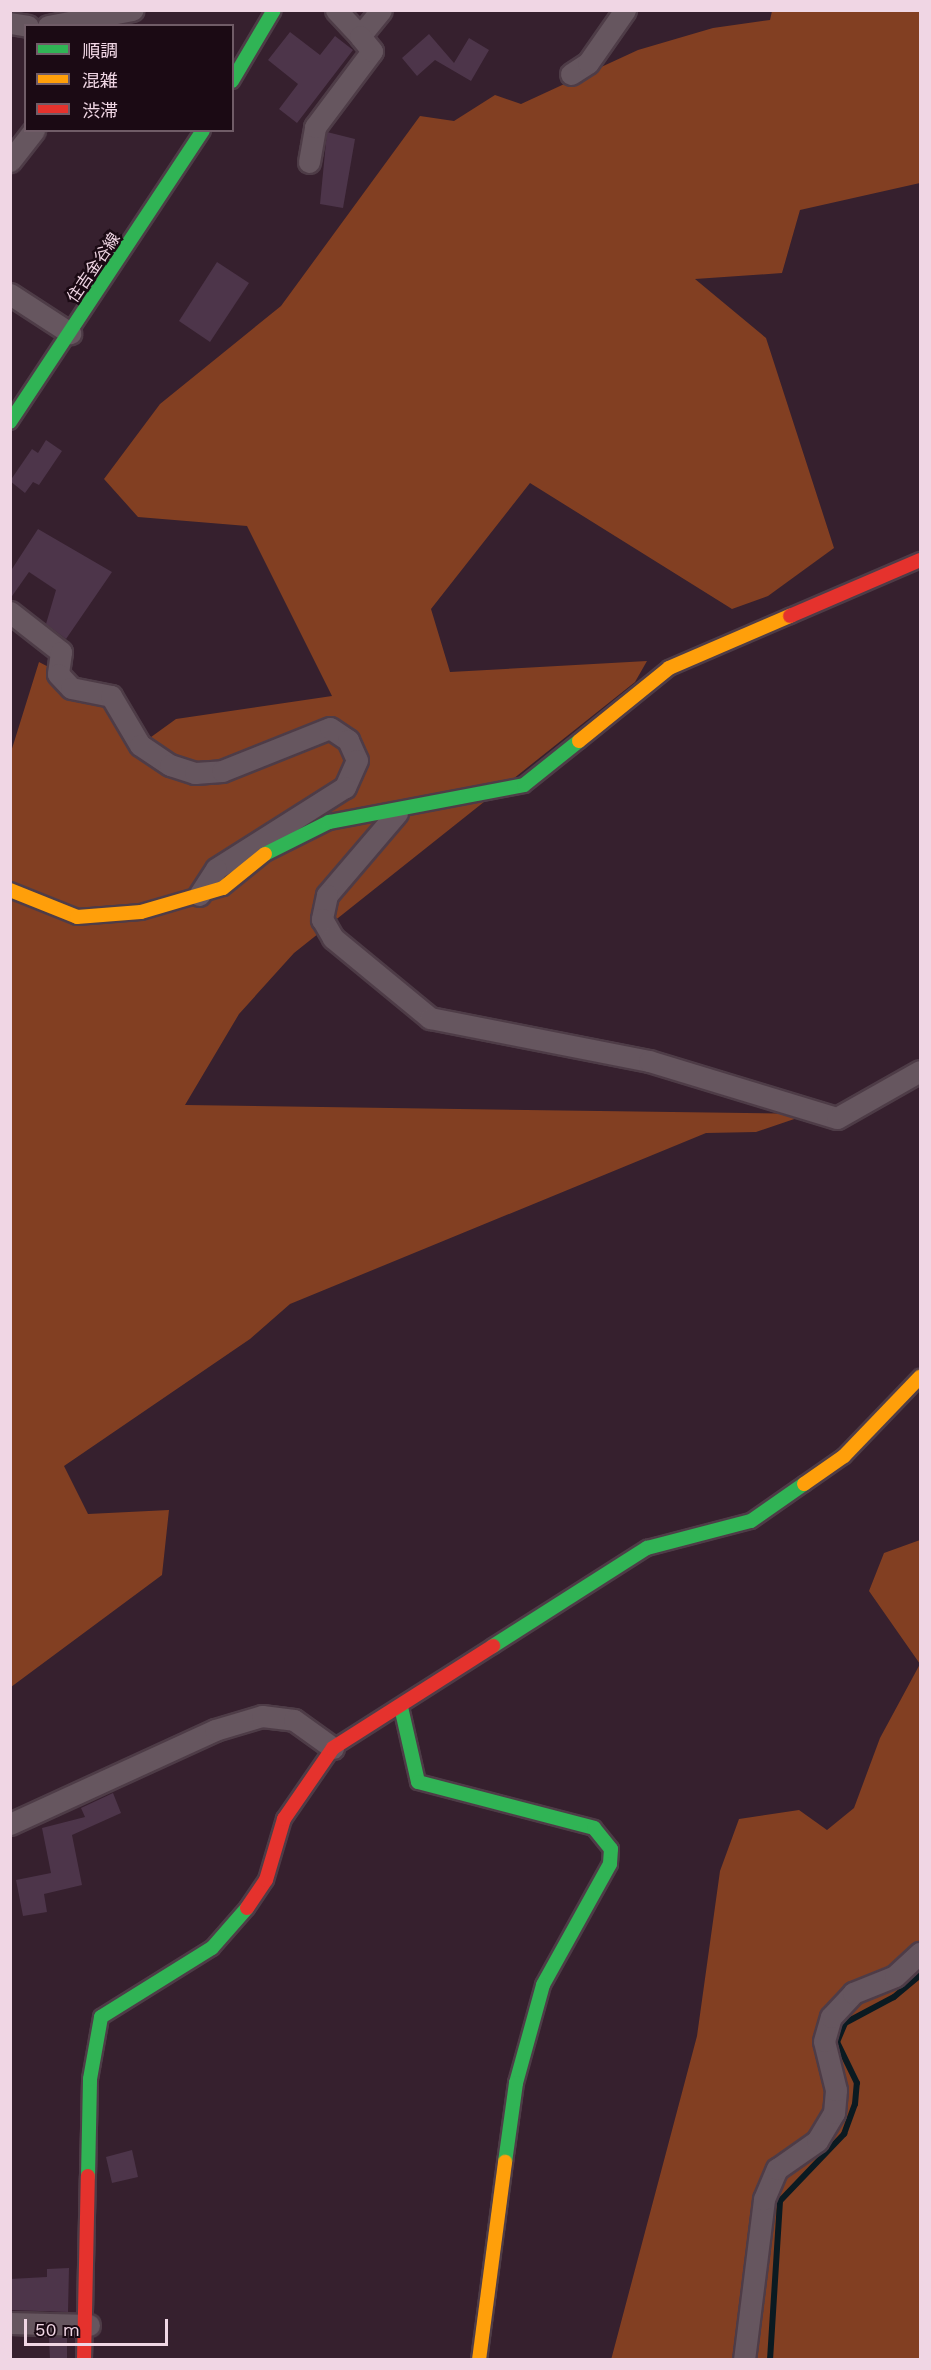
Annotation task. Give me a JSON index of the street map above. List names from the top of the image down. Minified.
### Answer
{"streets":{"street":["住吉金谷線"]},"legend":["順調","混雑","渋滞"],"scale_bar":"50 m"}
